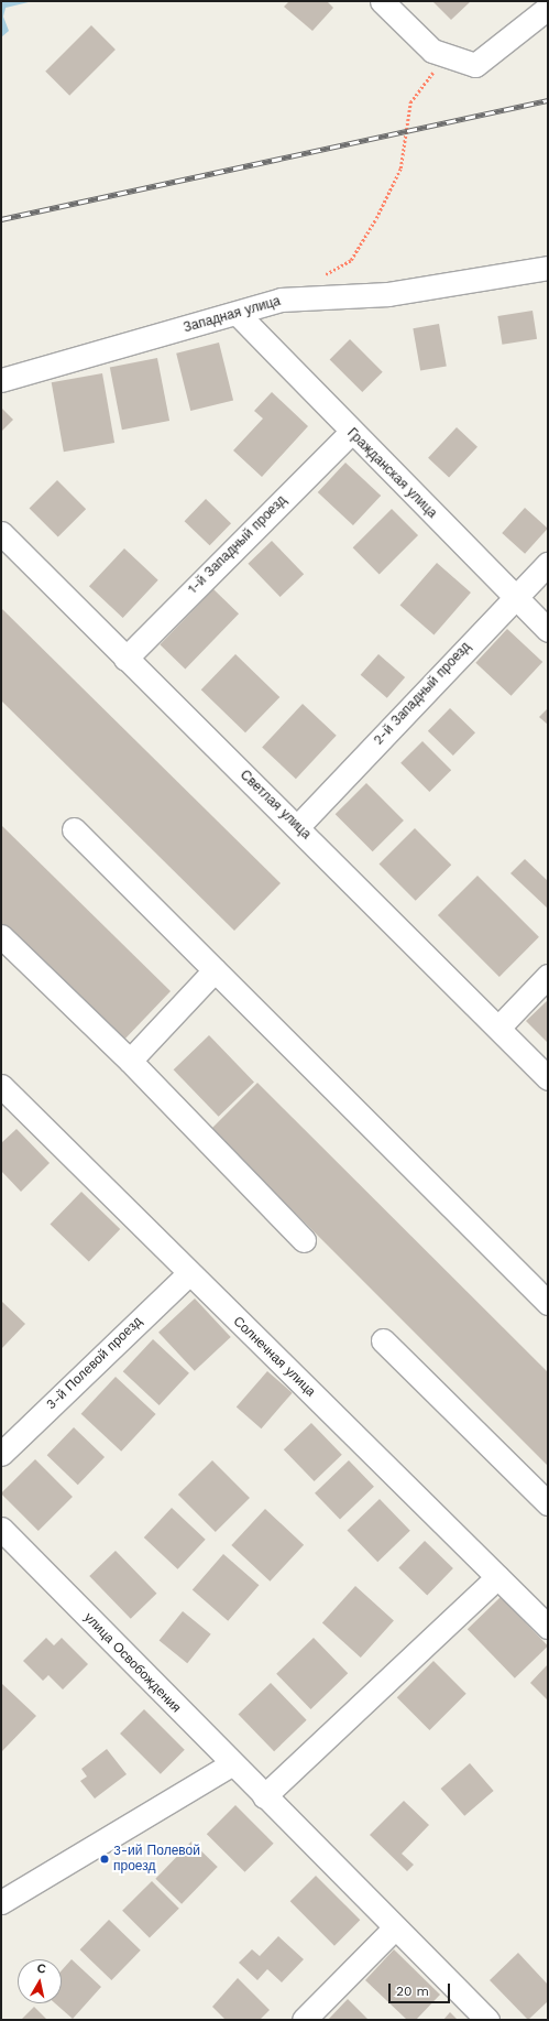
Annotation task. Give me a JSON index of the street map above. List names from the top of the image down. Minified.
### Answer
{"streets":{"street":["Западная улица","Гражданская улица","1-й Западный проезд","2-й Западный проезд","Светлая улица","Солнечная улица","3-й Полевой проезд","улица Освобождения"]},"crossings":[["Западная улица","Гражданская улица"],["Гражданская улица","1-й Западный проезд"],["Гражданская улица","2-й Западный проезд"],["1-й Западный проезд","Светлая улица"],["2-й Западный проезд","Светлая улица"],["Солнечная улица","3-й Полевой проезд"]],"places":["3-ий Полевой проезд"],"scale_bar":"20 m","north":"top"}
